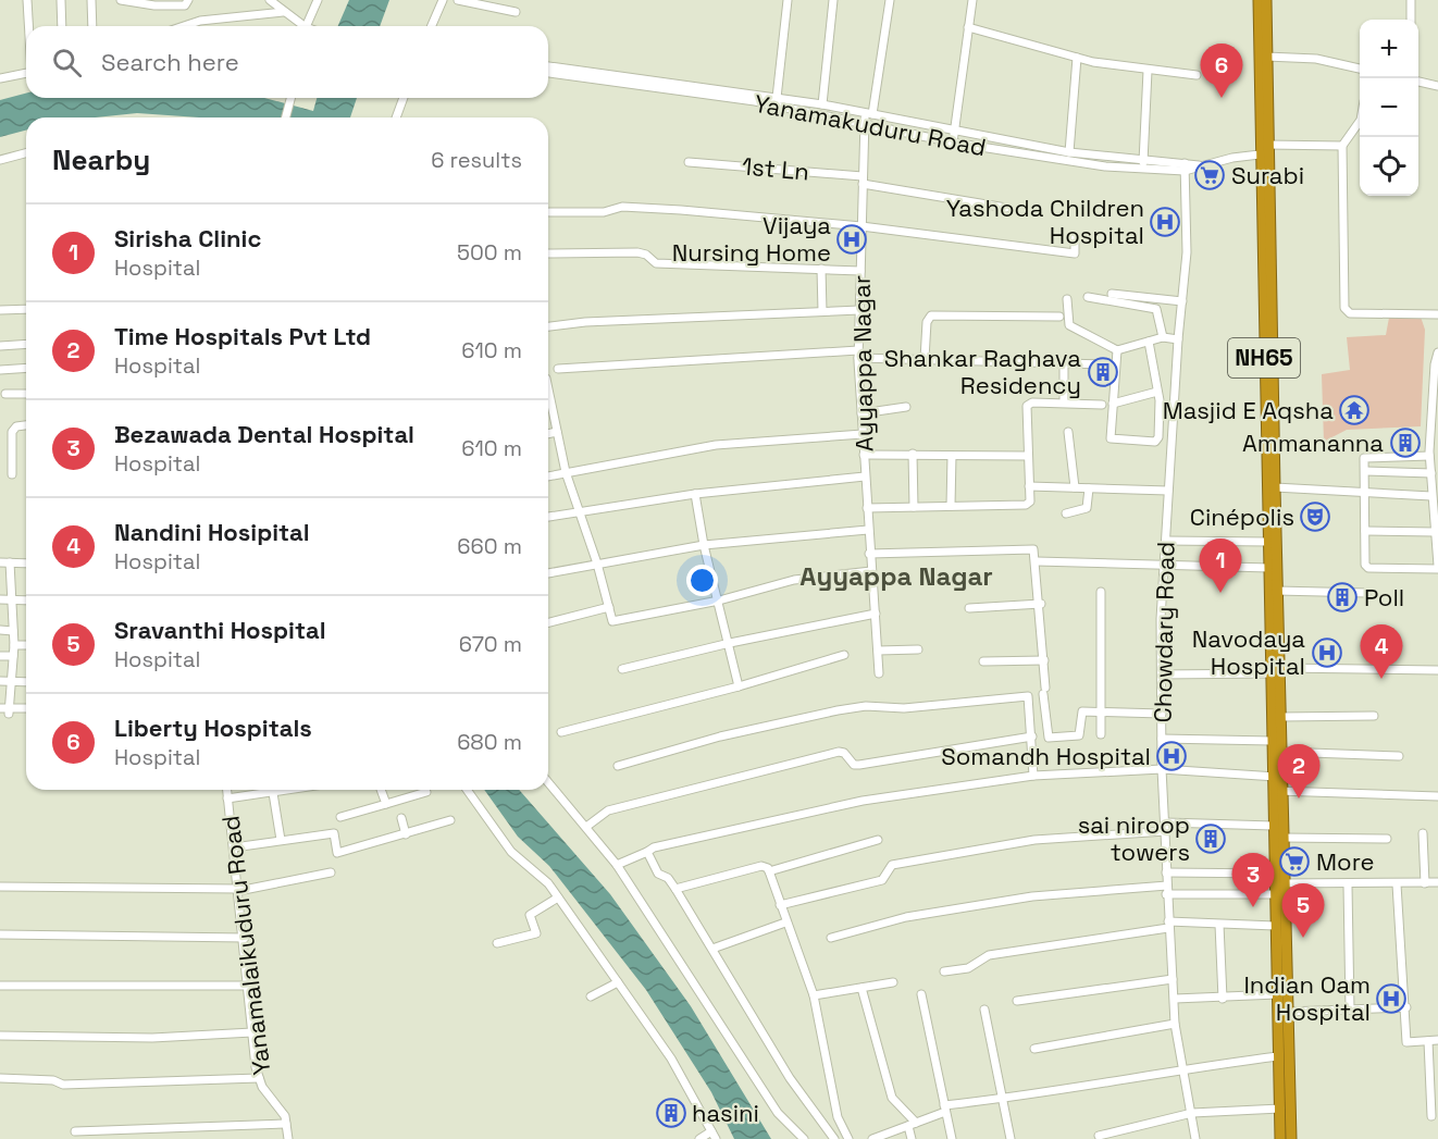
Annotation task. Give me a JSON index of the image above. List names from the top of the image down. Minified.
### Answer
{"streets":{"highway":["NH65"],"street":["Yanamakuduru Road","1st Ln","Ayyappa Nagar","Chowdary Road","Yanamalaikuduru Road"]},"crossings":[["Yanamakuduru Road","NH65"],["Yanamakuduru Road","Ayyappa Nagar"],["Yanamakuduru Road","Chowdary Road"],["1st Ln","Ayyappa Nagar"]],"districts":["Ayyappa Nagar"],"places":{"supermarket":["Surabi","More"],"hospital":["Yashoda Children Hospital","Vijaya Nursing Home","Navodaya Hospital","Somandh Hospital","Indian Oam Hospital"],"building":["Shankar Raghava Residency","Ammananna","Poll","sai niroop towers","hasini"],"temple":["Masjid E Aqsha"],"theatre":["Cinépolis"]},"page":{"map_buttons":["+","−"],"search":"Search here","pins":["6","1","4","2","3","5"],"heading":["Nearby","6 results"],"list":[{"mark":"1","name":"Sirisha Clinic","note":"Hospital","value":"500 m"},{"mark":"2","name":"Time Hospitals Pvt Ltd","note":"Hospital","value":"610 m"},{"mark":"3","name":"Bezawada Dental Hospital","note":"Hospital","value":"610 m"},{"mark":"4","name":"Nandini Hosipital","note":"Hospital","value":"660 m"},{"mark":"5","name":"Sravanthi Hospital","note":"Hospital","value":"670 m"},{"mark":"6","name":"Liberty Hospitals","note":"Hospital","value":"680 m"}]}}
